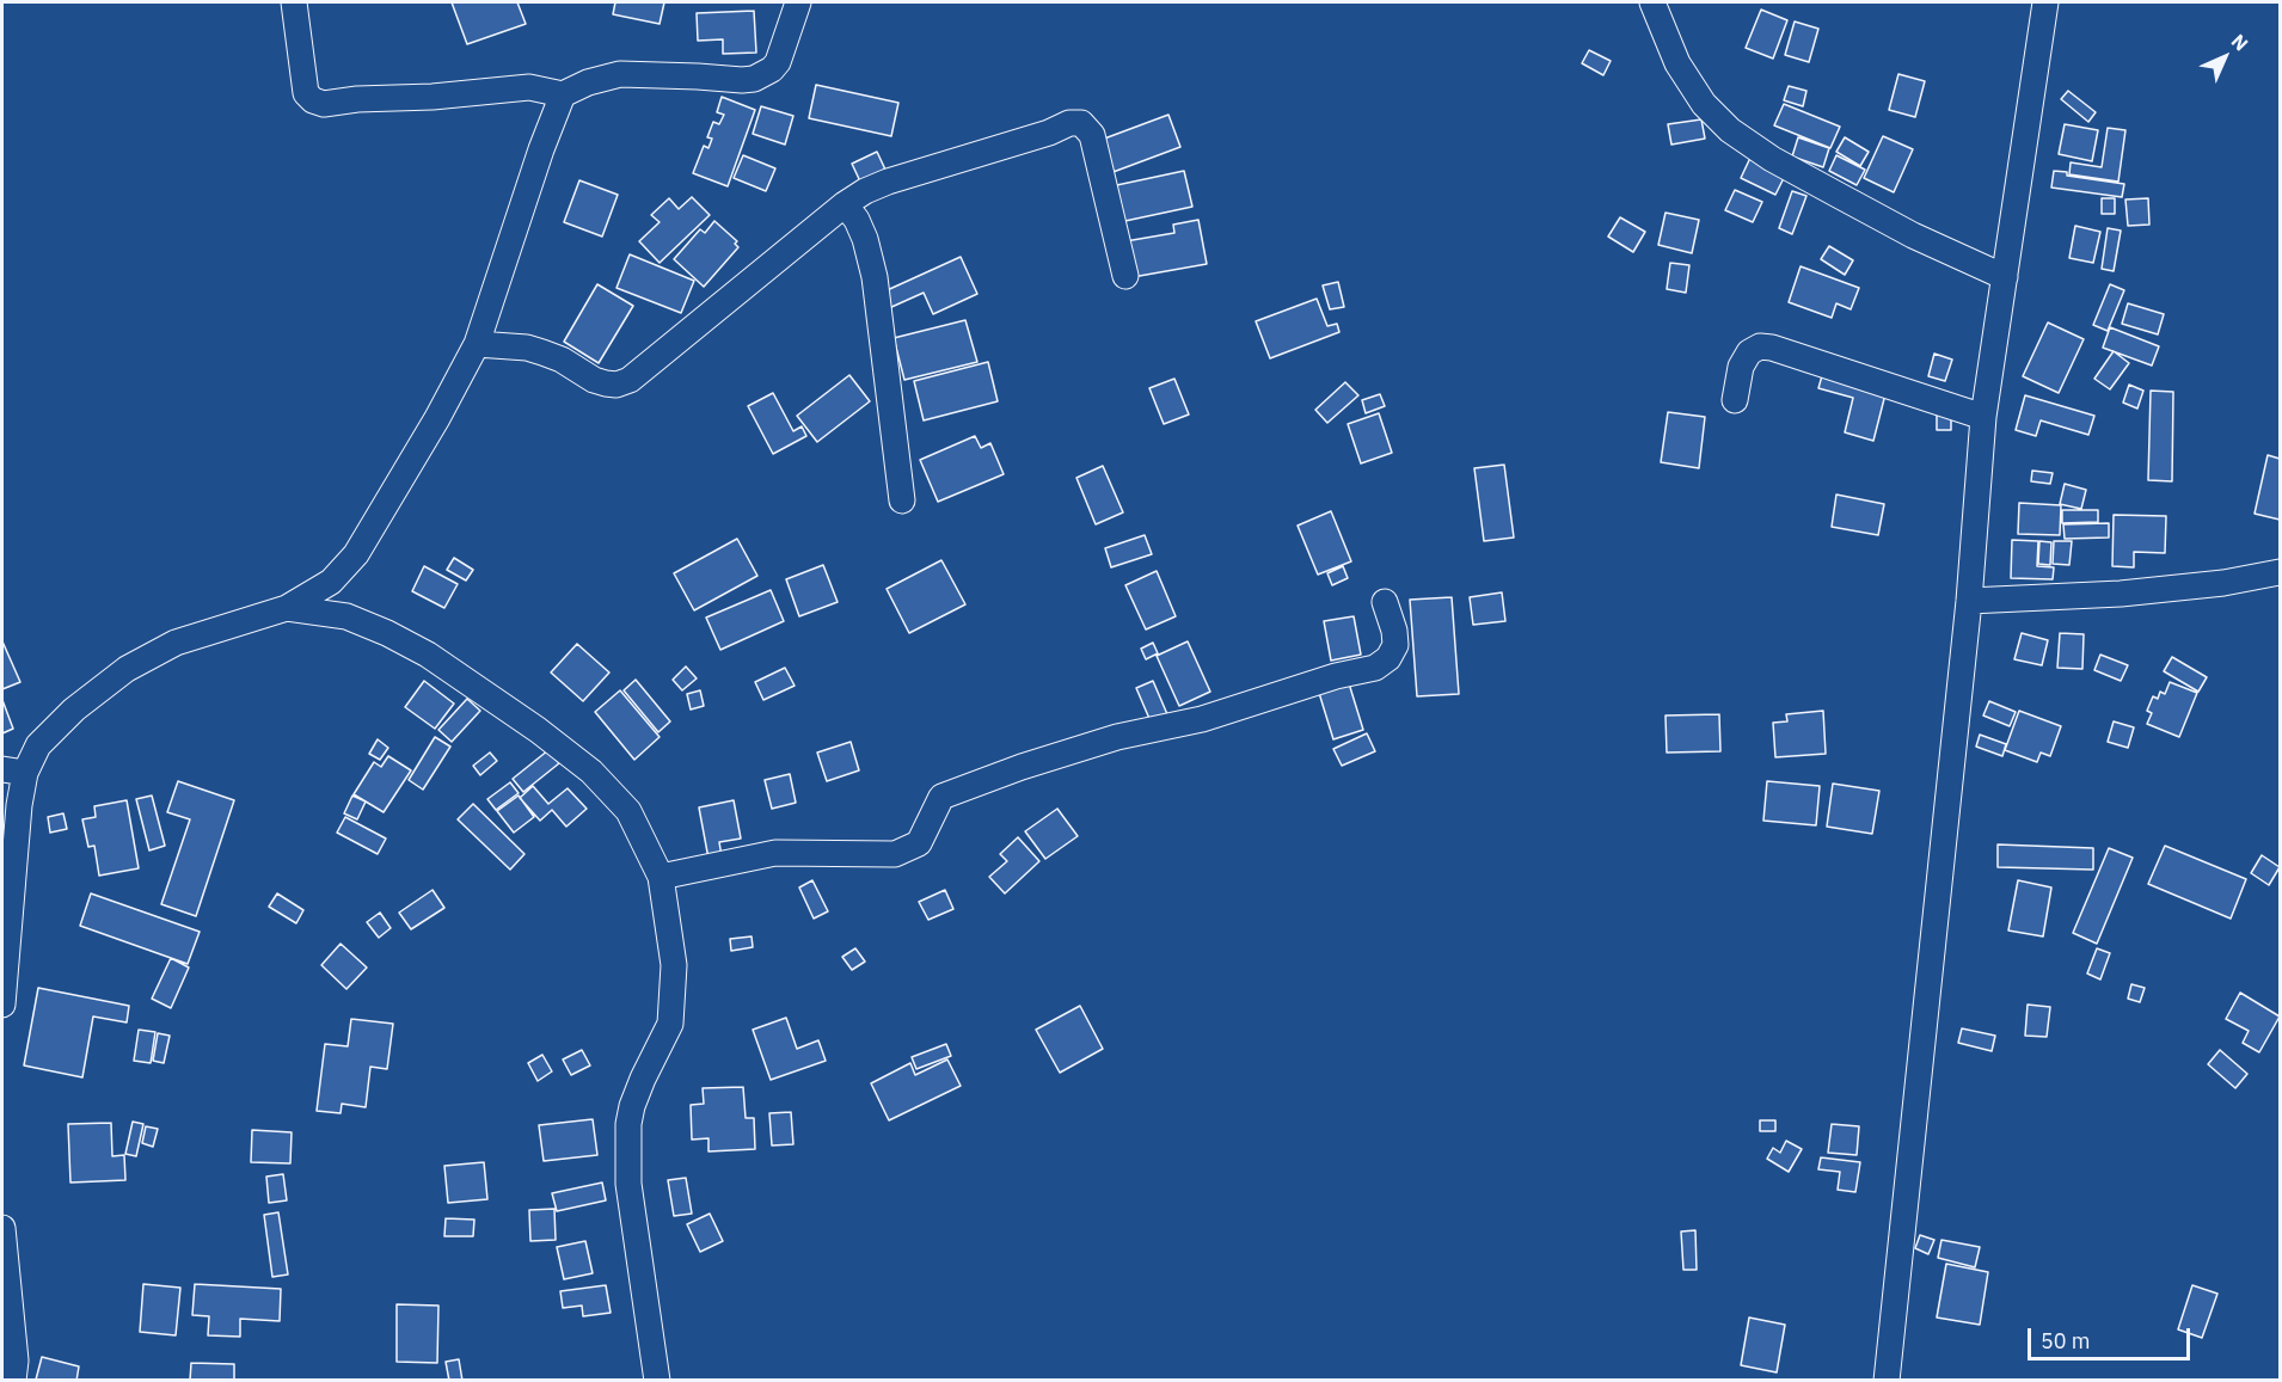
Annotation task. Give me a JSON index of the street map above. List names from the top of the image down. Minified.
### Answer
{"scale_bar":"50 m","north":"top right"}
